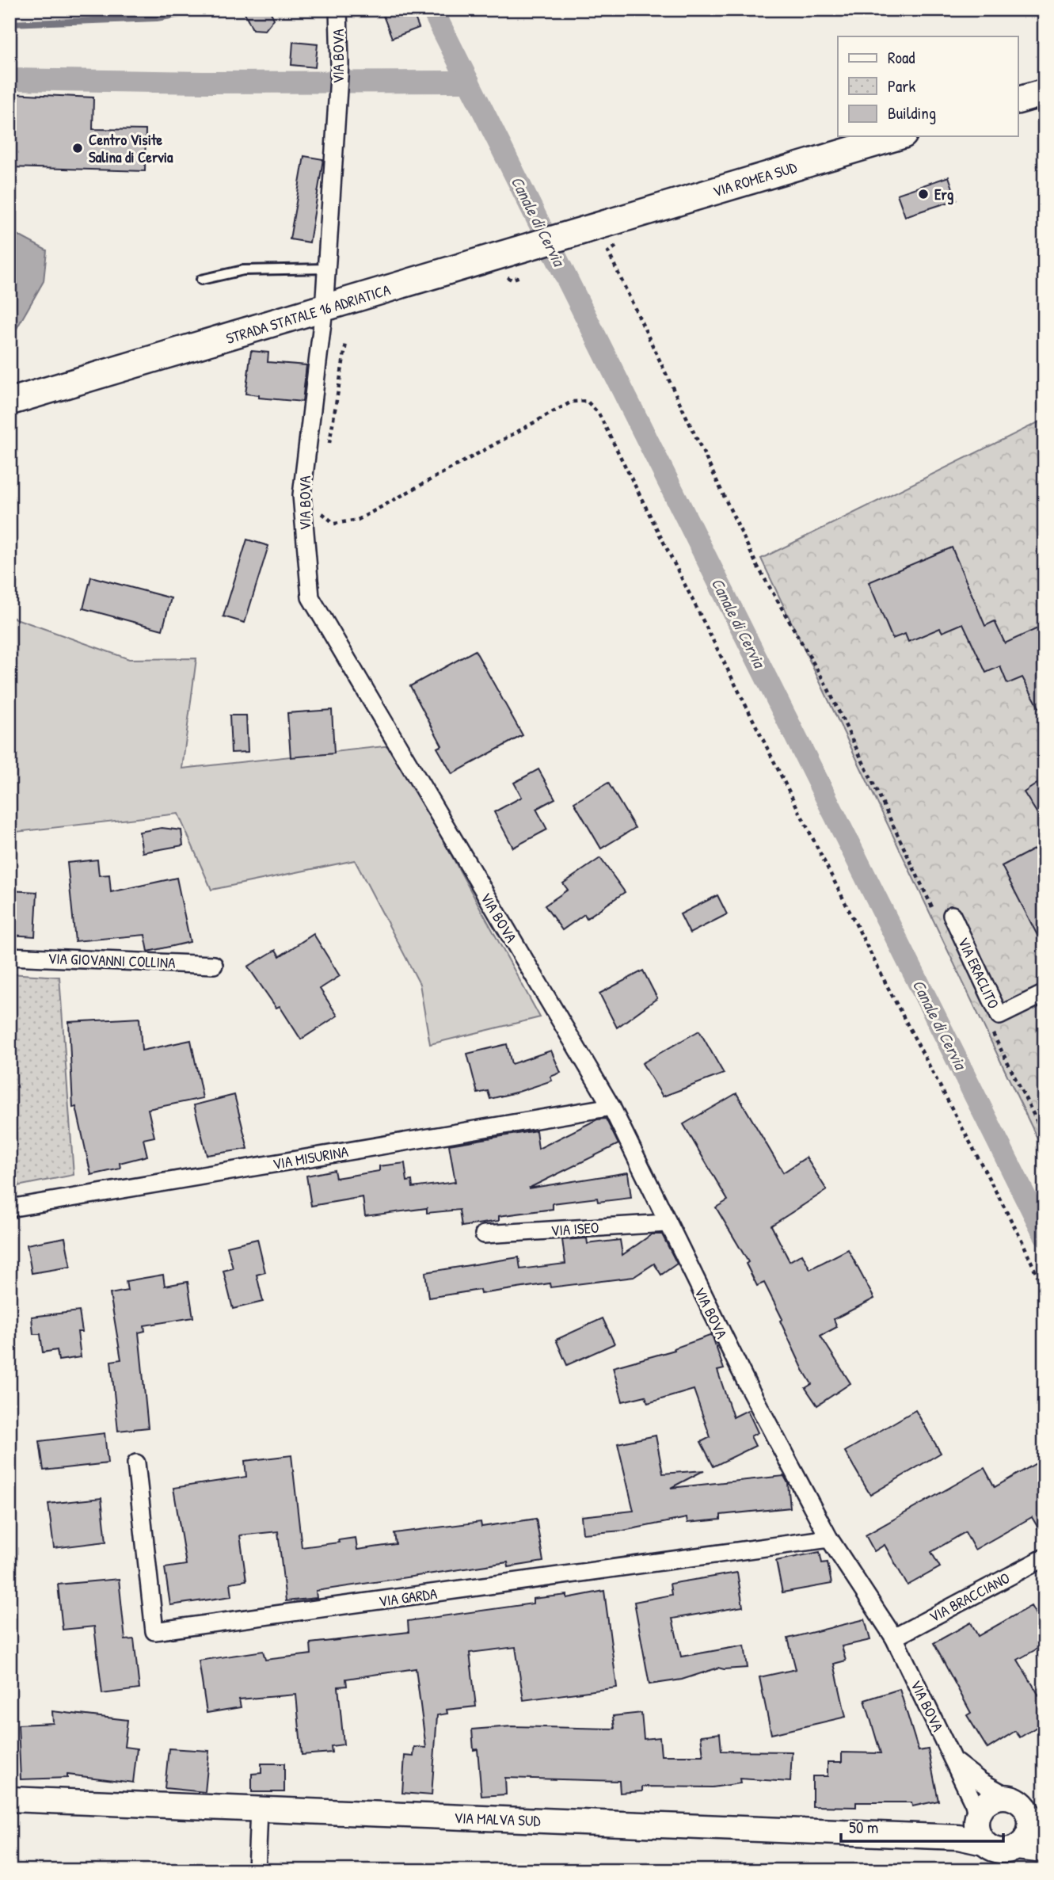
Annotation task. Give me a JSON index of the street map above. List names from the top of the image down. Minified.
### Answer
{"streets":{"main road":["VIA ROMEA SUD","STRADA STATALE 16 ADRIATICA"],"street":["VIA BOVA","VIA GIOVANNI COLLINA","VIA ERACLITO","VIA MISURINA","VIA ISEO","VIA GARDA","VIA BRACCIANO","VIA MALVA SUD"]},"crossings":[["VIA BOVA","STRADA STATALE 16 ADRIATICA"],["VIA BOVA","VIA MISURINA"],["VIA BOVA","VIA ISEO"],["VIA BOVA","VIA GARDA"],["VIA BOVA","VIA BRACCIANO"],["VIA BOVA","VIA MALVA SUD"],["VIA ROMEA SUD","STRADA STATALE 16 ADRIATICA"]],"water":["Canale di Cervia"],"places":["Centro Visite Salina di Cervia","Erg"],"legend":["Road","Park","Building"],"scale_bar":"50 m"}
